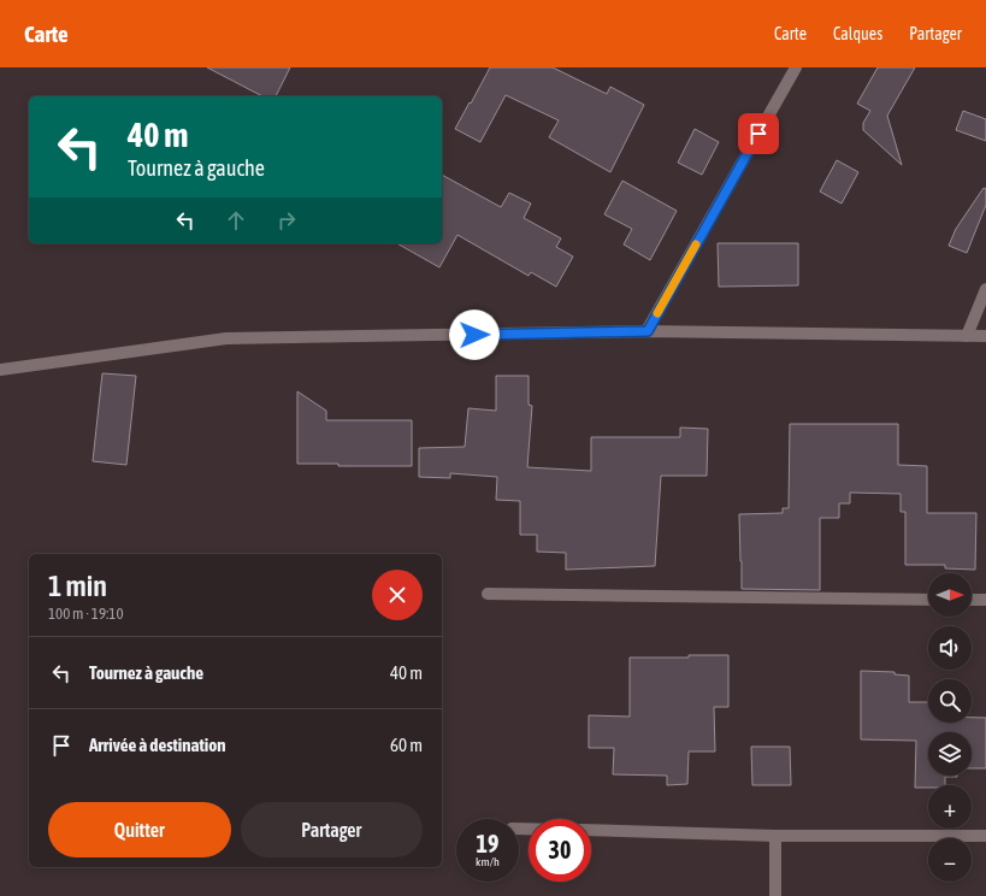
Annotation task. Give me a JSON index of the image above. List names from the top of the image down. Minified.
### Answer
{"north":"right","page":{"header":"Carte","nav":["Carte","Calques","Partager"],"turn":["40 m","Tournez à gauche"],"heading":["1 min","100 m · 19:10"],"map_buttons":["+","−"],"list":[{"name":"Tournez à gauche","value":"40 m"},{"name":"Arrivée à destination","value":"60 m"}],"buttons":["Quitter","Partager"],"speed":"19 km/h","limit":"30"}}
